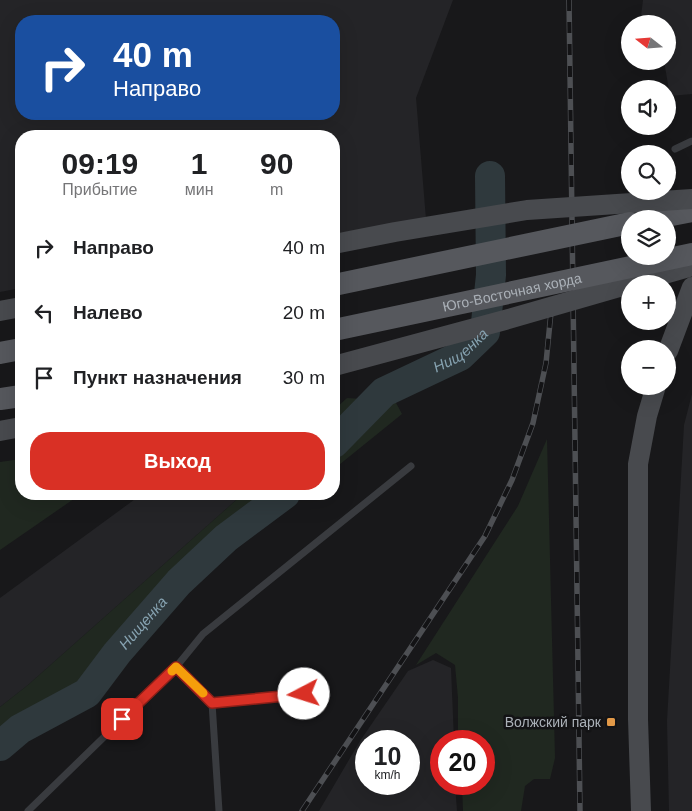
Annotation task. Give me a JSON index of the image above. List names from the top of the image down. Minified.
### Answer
{"streets":{"main road":["Юго-Восточная хорда"]},"water":["Нищенка"],"places":{"transit":["Волжский парк"]},"north":"left","page":{"map_buttons":["+","−"],"turn":["40 m","Направо"],"eta":["09:19","Прибытие","1","мин","90","m"],"list":[{"name":"Направо","value":"40 m"},{"name":"Налево","value":"20 m"},{"name":"Пункт назначения","value":"30 m"}],"buttons":"Выход","speed":"10 km/h","limit":"20"}}
